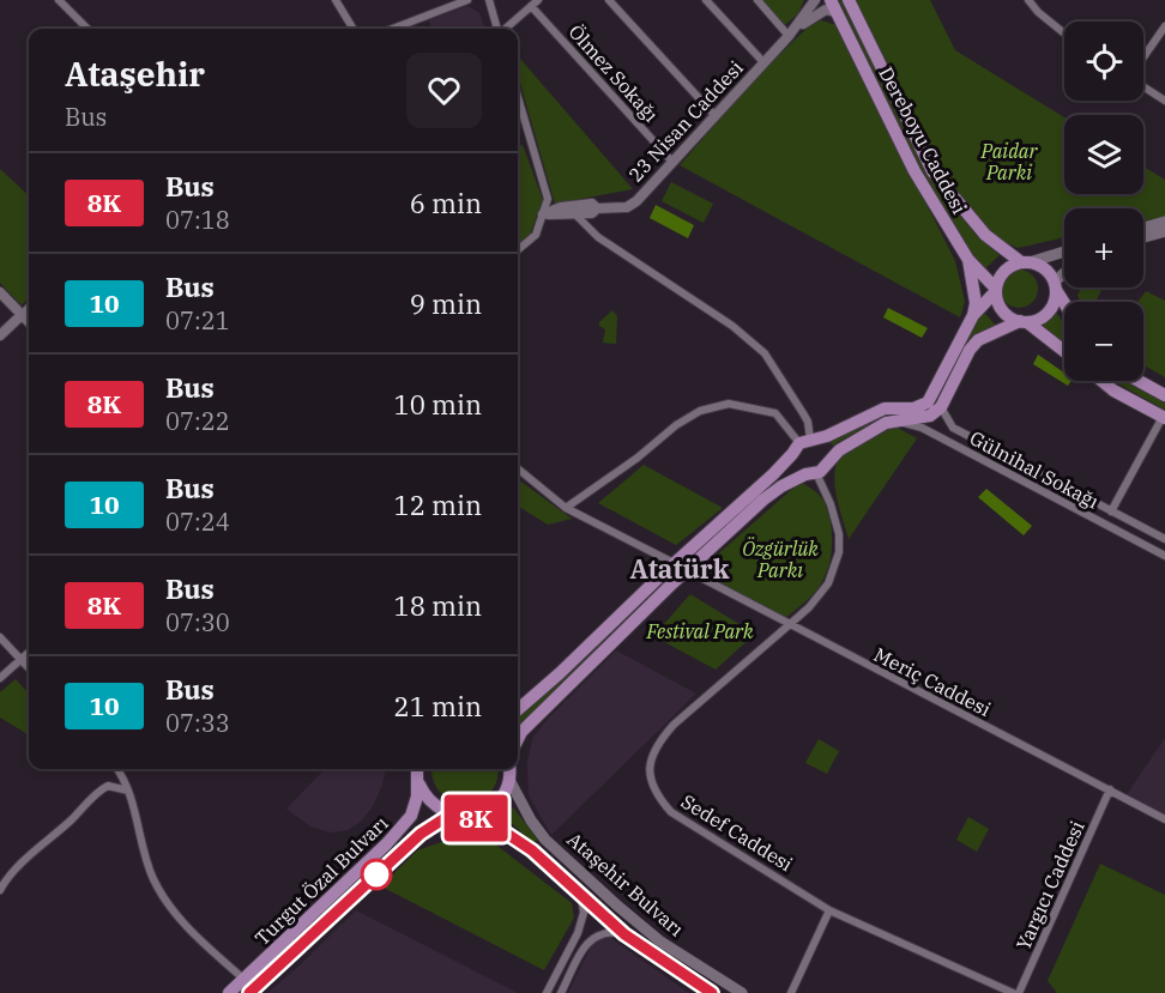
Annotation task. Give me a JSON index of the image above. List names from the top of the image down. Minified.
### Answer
{"streets":{"main road":["Dereboyu Caddesi","Turgut Özal Bulvarı","Ataşehir Bulvarı"],"street":["Ölmez Sokağı","23 Nisan Caddesi","Gülnihal Sokağı","Meriç Caddesi","Sedef Caddesi","Yargıcı Caddesi"]},"crossings":[["Ölmez Sokağı","23 Nisan Caddesi"],["Meriç Caddesi","Sedef Caddesi"],["Meriç Caddesi","Yargıcı Caddesi"]],"districts":["Atatürk"],"parks":["Paidar Parki","Özgürlük Parkı","Festival Park"],"lines":["bus line 8K"],"page":{"on_map":"8K","map_buttons":["+","−"],"heading":["Ataşehir","Bus"],"list":[{"mark":"8K","name":"Bus","note":"07:18","value":"6 min"},{"mark":"10","name":"Bus","note":"07:21","value":"9 min"},{"mark":"8K","name":"Bus","note":"07:22","value":"10 min"},{"mark":"10","name":"Bus","note":"07:24","value":"12 min"},{"mark":"8K","name":"Bus","note":"07:30","value":"18 min"},{"mark":"10","name":"Bus","note":"07:33","value":"21 min"}]}}
